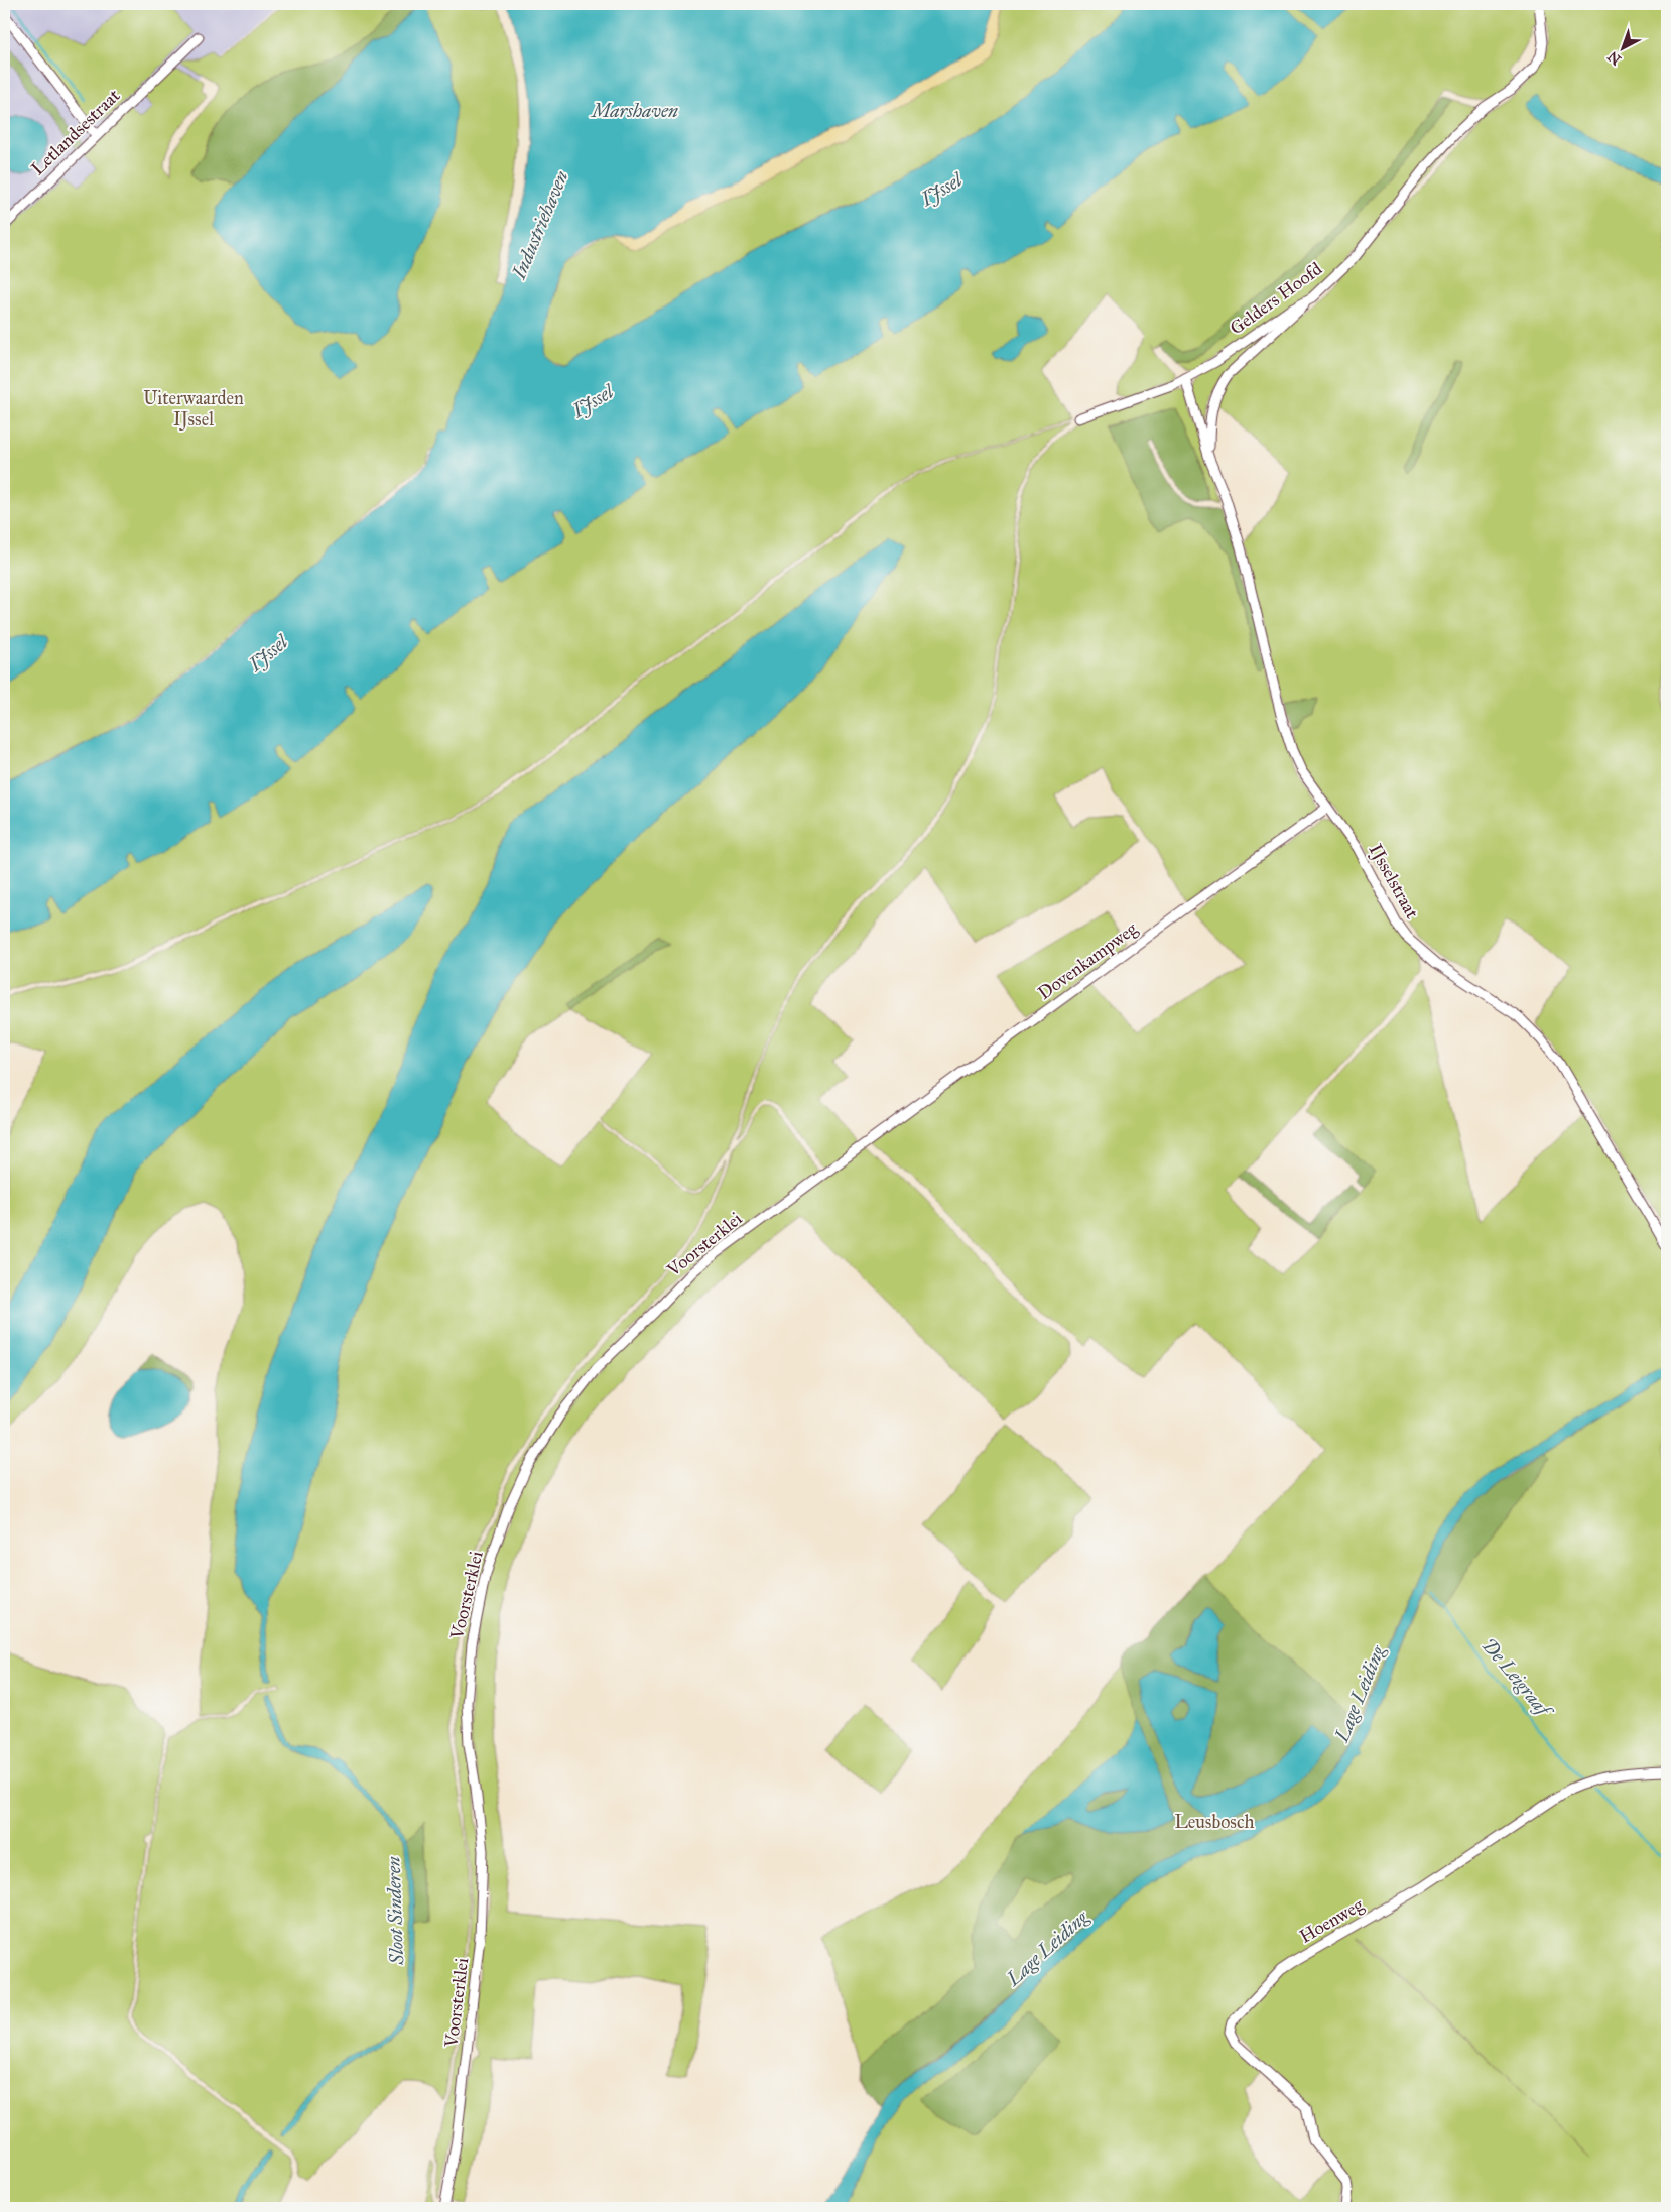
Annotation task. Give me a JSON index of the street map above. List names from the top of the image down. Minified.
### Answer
{"streets":{"street":["Letlandsestraat","Gelders Hoofd","IJsselstraat","Dovenkampweg","Voorsterklei","Hoenweg"]},"crossings":[["Gelders Hoofd","IJsselstraat"],["IJsselstraat","Dovenkampweg"],["Dovenkampweg","Voorsterklei"]],"water":["Marshaven","IJssel","Industriehaven","De Leigraaf","Lage Leiding","Sloot Sinderen"],"parks":["Uiterwaarden IJssel","Leusbosch"],"north":"bottom left"}
